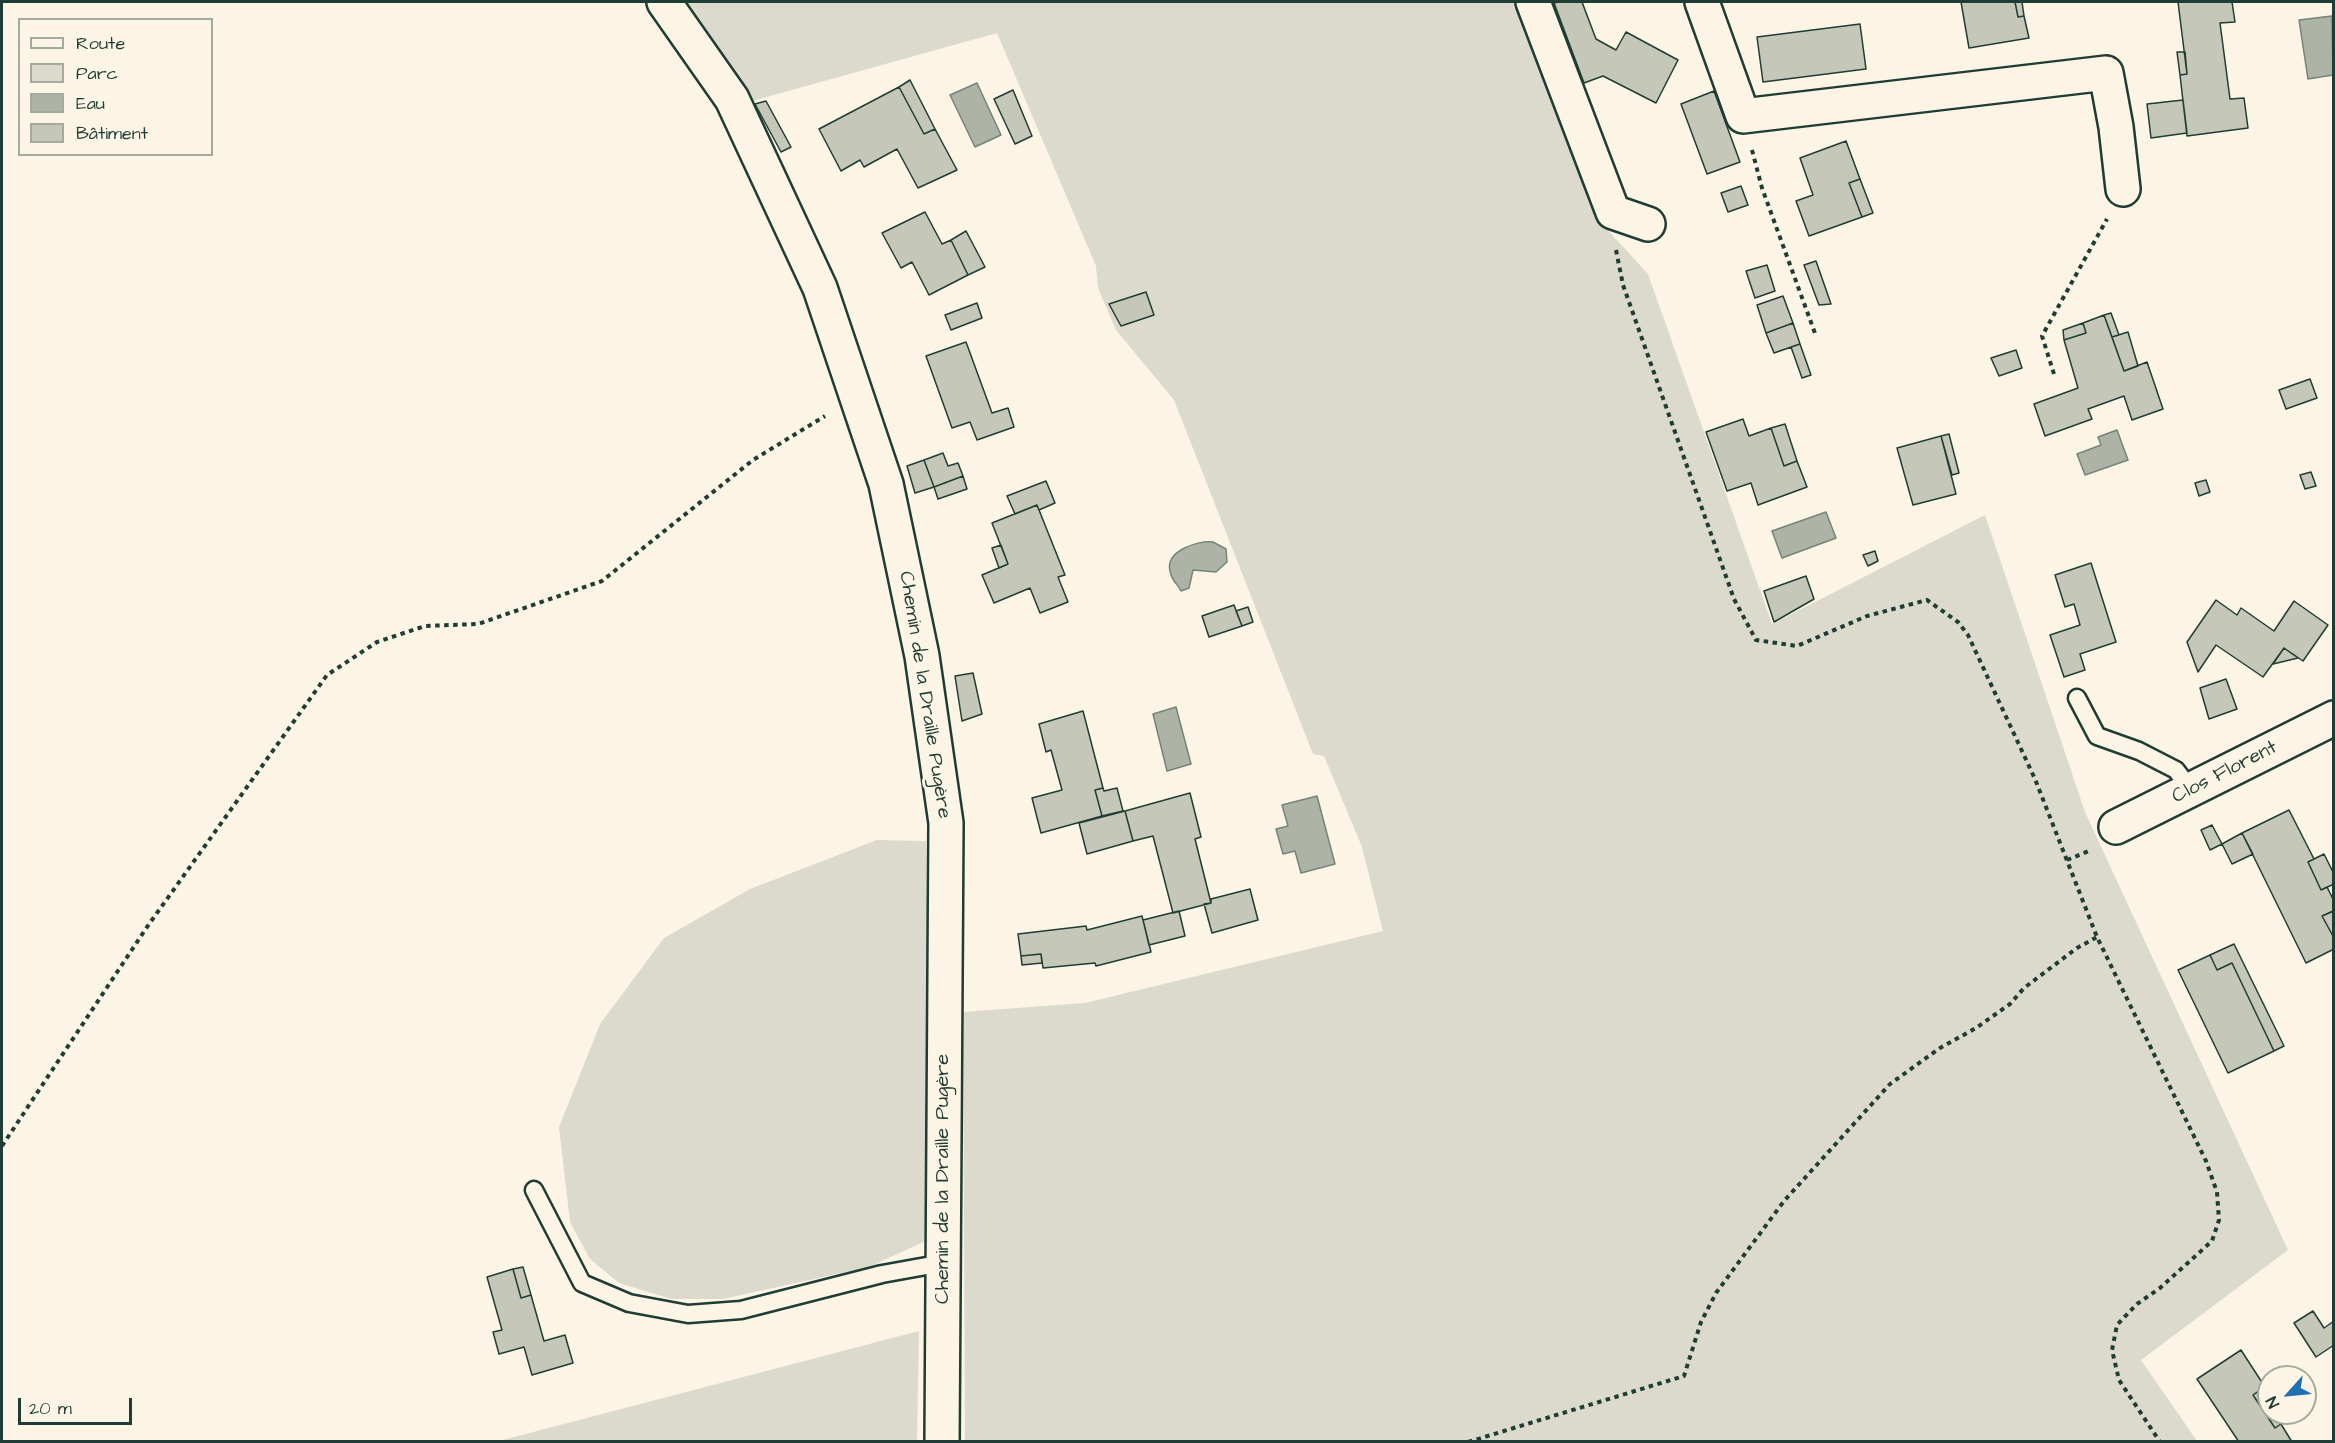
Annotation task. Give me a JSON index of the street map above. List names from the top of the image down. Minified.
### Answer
{"streets":{"street":["Chemin de la Draille Pugère","Clos Florent"]},"legend":["Route","Parc","Eau","Bâtiment"],"scale_bar":"20 m","north":"bottom left"}
